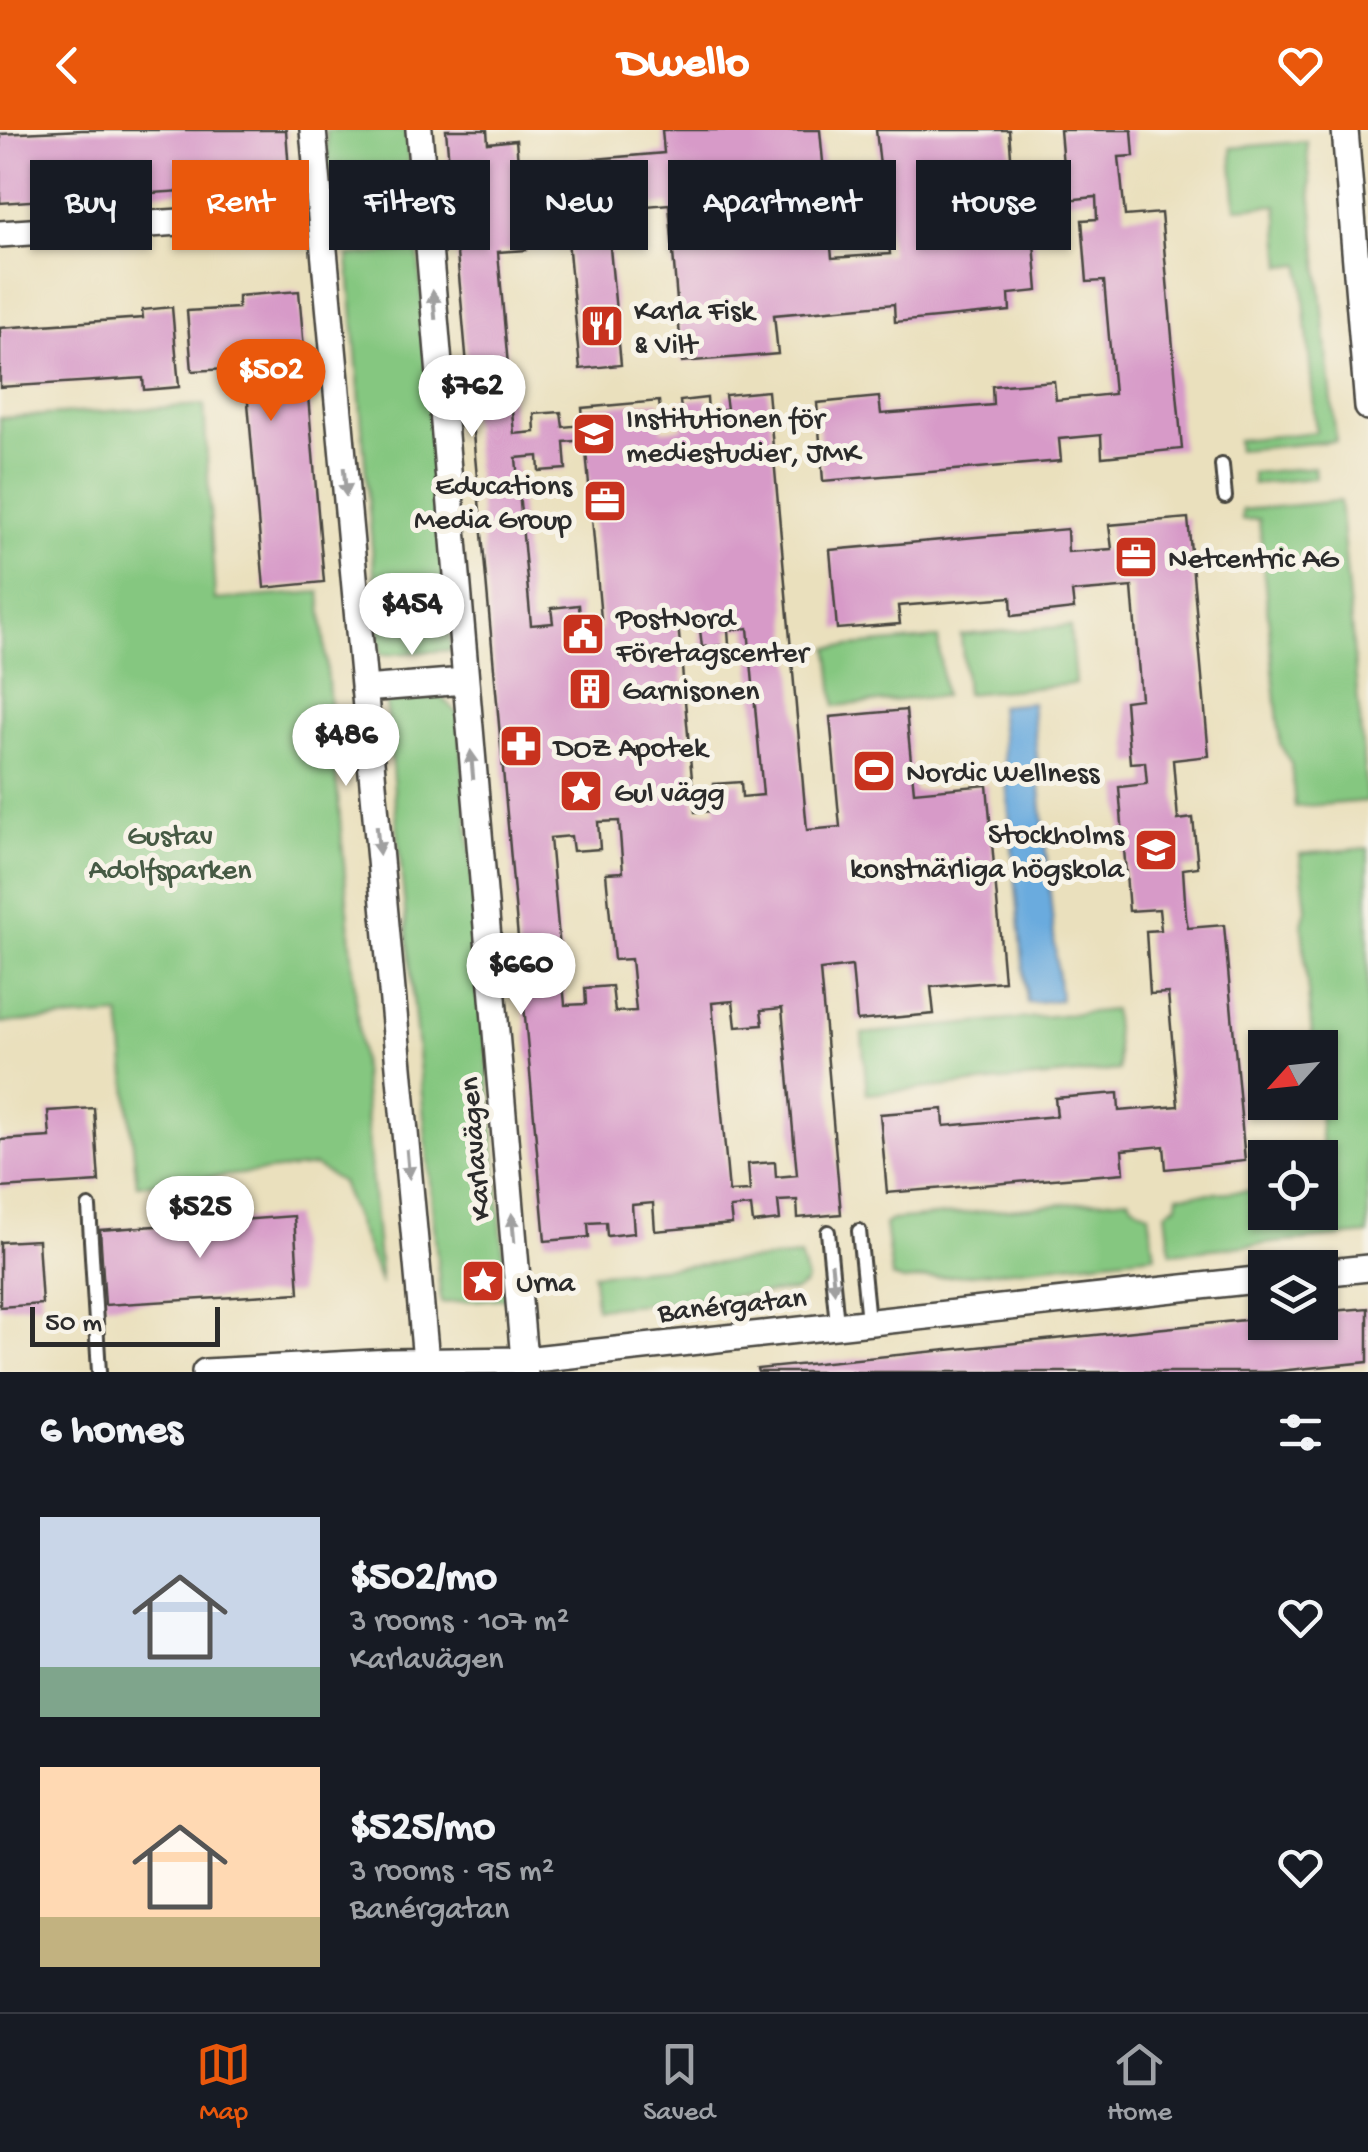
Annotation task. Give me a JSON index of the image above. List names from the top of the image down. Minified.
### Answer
{"streets":{"street":["Karlavägen","Banérgatan"]},"crossings":[["Karlavägen","Banérgatan"]],"parks":["Gustav Adolfsparken"],"places":{"restaurant":["Karla Fisk & Vilt"],"school or university":["Institutionen för mediestudier, JMK","Stockholms konstnärliga högskola"],"office":["Educations Media Group","Netcentric AG"],"public building":["PostNord Företagscenter"],"building":["Garnisonen"],"pharmacy":["DOZ Apotek"],"sports":["Nordic Wellness"],"place":["Gul vägg","Urna"]},"scale_bar":"50 m","north":"bottom left","page":{"header":"Dwello","chip":["Buy","Rent","Filters","New","Apartment","House"],"price":["$502","$762","$454","$486","$660","$525"],"scale":"50 m","heading":"6 homes","list":[{"name":"$502/mo","note":"3 rooms · 107 m² · Karlavägen"},{"name":"$525/mo","note":"3 rooms · 95 m² · Banérgatan"}],"tabs":["Map","Saved","Home"]}}
